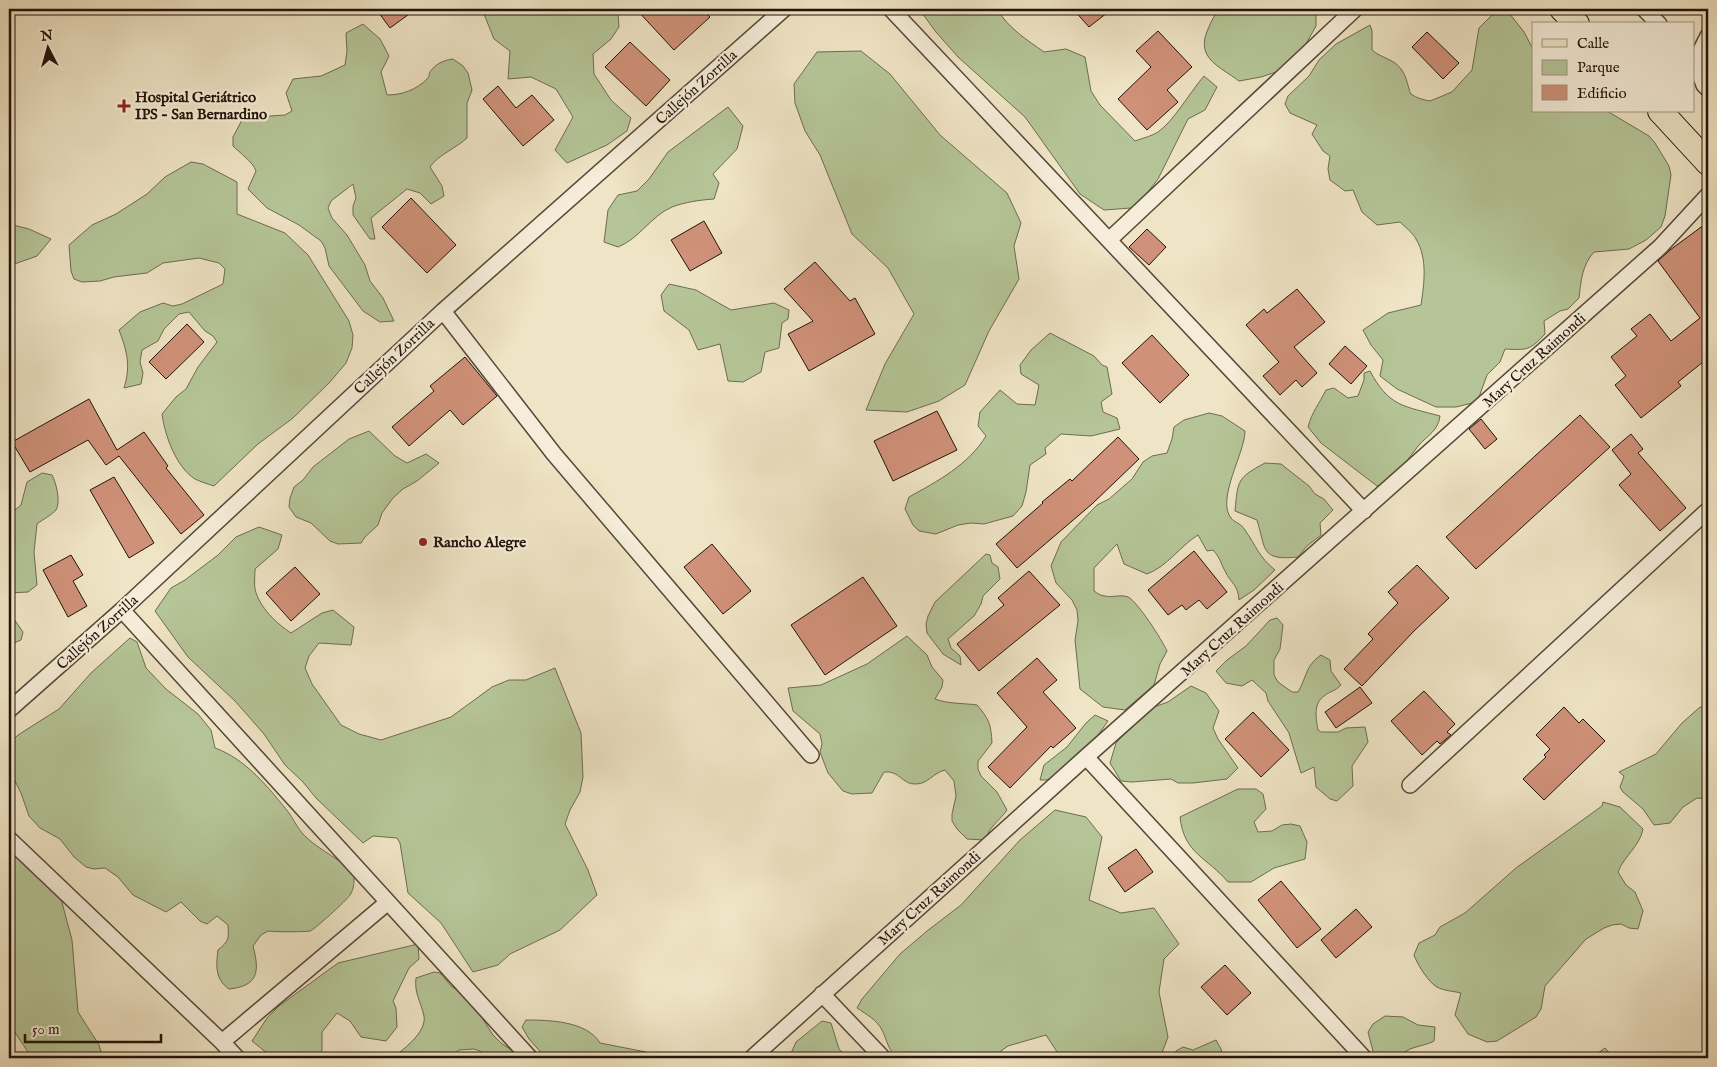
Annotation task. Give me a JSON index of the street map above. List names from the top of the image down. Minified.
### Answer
{"streets":{"street":["Callejón Zorrilla","Mary Cruz Raimondi"]},"places":{"health":["Hospital Geriátrico IPS - San Bernardino"],"other":["Rancho Alegre"]},"legend":["Calle","Parque","Edificio"],"scale_bar":"50 m","north":"top"}
